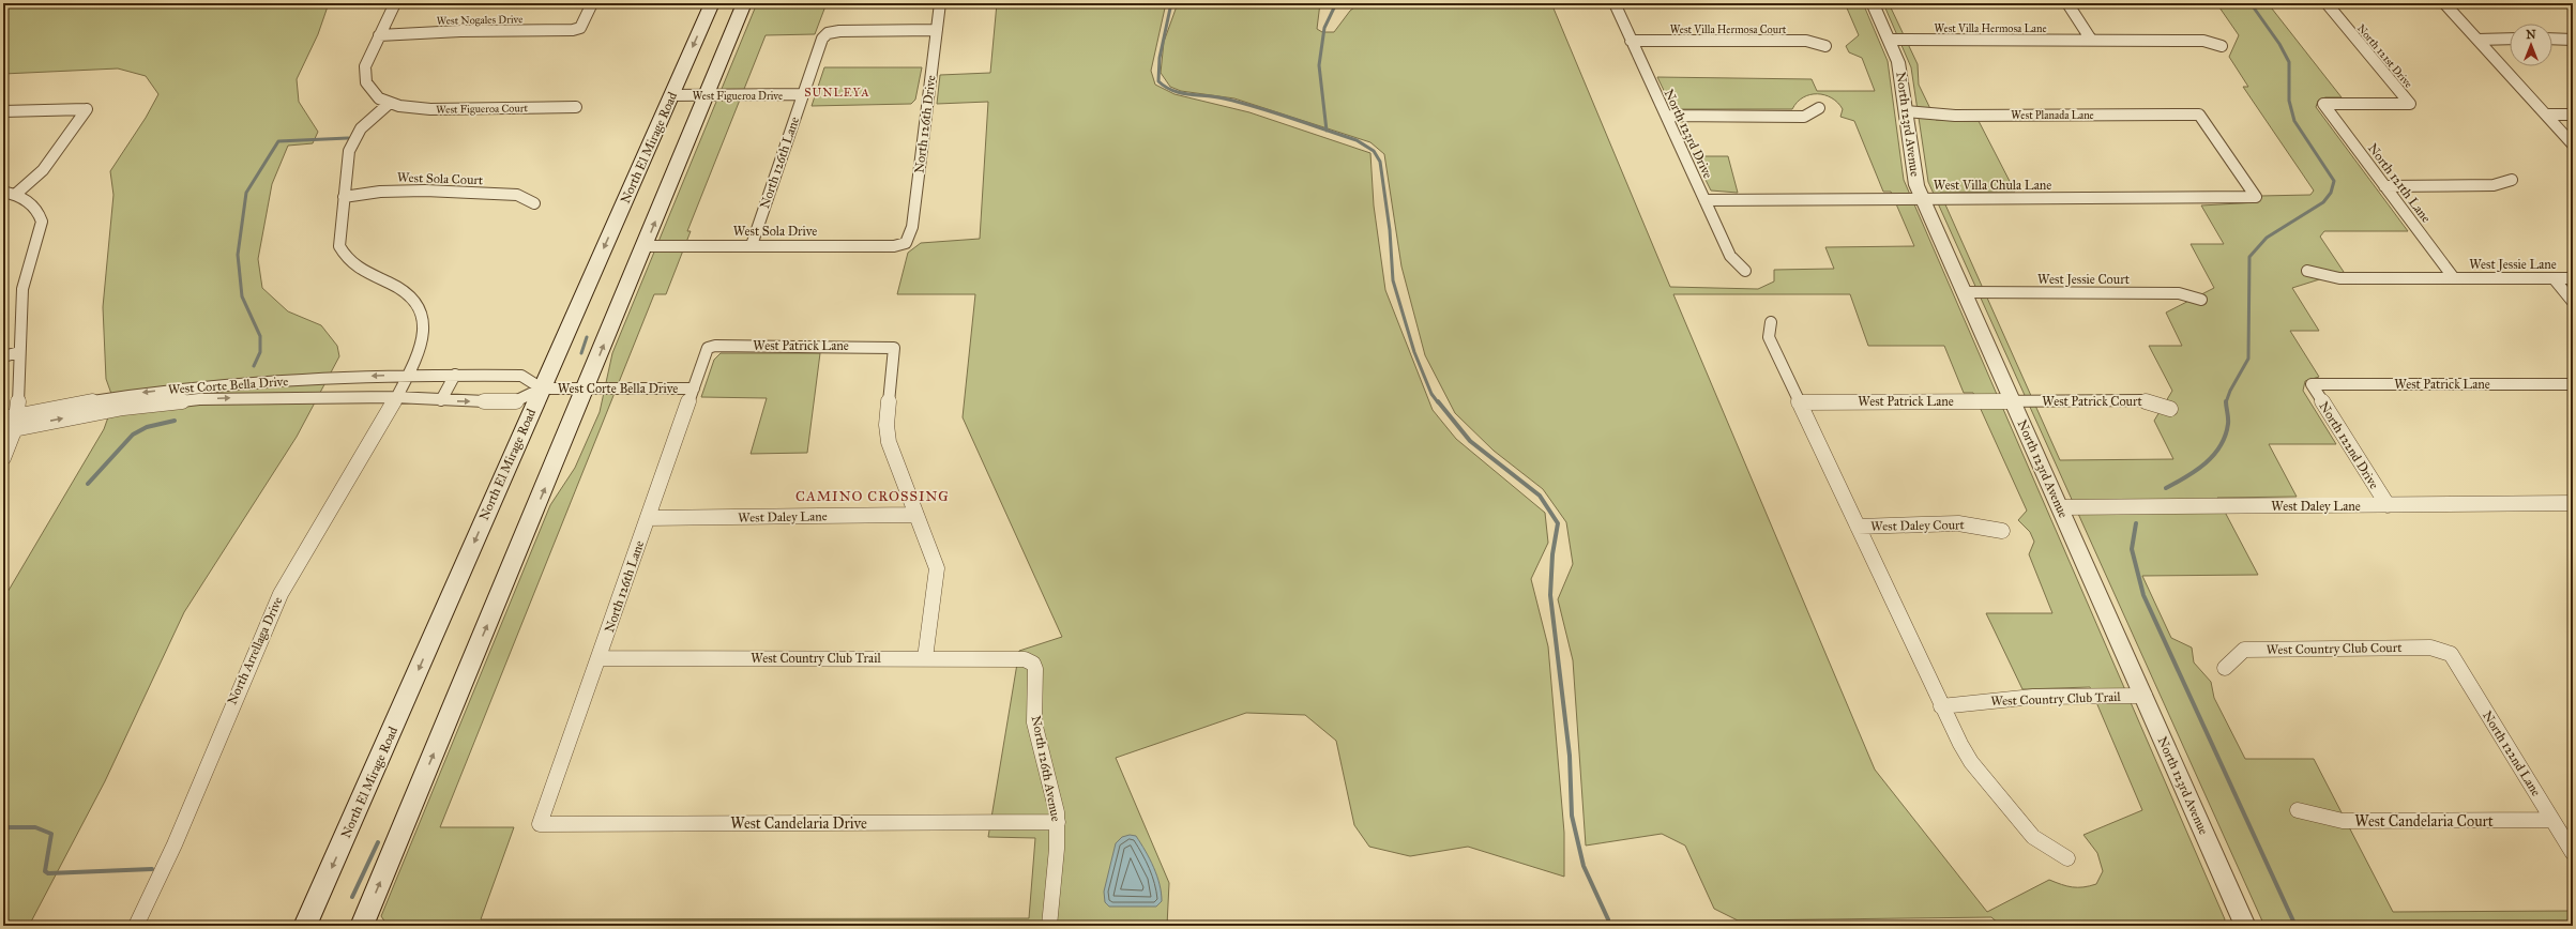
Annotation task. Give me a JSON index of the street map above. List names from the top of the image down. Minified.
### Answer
{"streets":{"main road":["North El Mirage Road"],"street":["West Nogales Drive","West Villa Hermosa Lane","West Villa Hermosa Court","North 121st Drive","West Figueroa Drive","West Figueroa Court","West Planada Lane","North 126th Drive","North 123rd Avenue","North 123rd Drive","North 126th Lane","West Sola Court","North 121th Lane","West Villa Chula Lane","West Sola Drive","West Jessie Lane","West Jessie Court","West Patrick Lane","West Corte Bella Drive","West Patrick Court","North 122nd Drive","West Daley Lane","West Daley Court","West Country Club Court","North Arrellaga Drive","West Country Club Trail","North 122nd Lane","North 126th Avenue","West Candelaria Court","West Candelaria Drive"]},"crossings":[["West Villa Hermosa Lane","North 123rd Avenue"],["West Villa Hermosa Court","North 123rd Drive"],["North 121st Drive","North 121th Lane"],["West Figueroa Drive","North El Mirage Road"],["West Figueroa Drive","North 126th Lane"],["West Figueroa Court","North Arrellaga Drive"],["West Planada Lane","North 123rd Avenue"],["West Planada Lane","West Villa Chula Lane"],["North 126th Drive","North 126th Lane"],["North 126th Drive","West Sola Drive"],["North 123rd Avenue","West Villa Chula Lane"],["North 123rd Avenue","West Jessie Court"],["North 123rd Avenue","West Patrick Lane"],["North 123rd Avenue","West Patrick Court"],["North 123rd Avenue","West Daley Lane"],["North 123rd Avenue","West Country Club Trail"],["North 123rd Drive","West Villa Chula Lane"],["North El Mirage Road","West Corte Bella Drive"],["North 126th Lane","West Sola Drive"],["North 126th Lane","West Patrick Lane"],["North 126th Lane","West Corte Bella Drive"],["North 126th Lane","West Daley Lane"],["North 126th Lane","West Country Club Trail"],["North 126th Lane","West Candelaria Drive"],["West Sola Court","North Arrellaga Drive"],["North 121th Lane","West Jessie Lane"],["West Patrick Lane","West Patrick Court"],["West Patrick Lane","North 122nd Drive"],["West Patrick Lane","West Daley Lane"],["West Corte Bella Drive","North Arrellaga Drive"],["North 122nd Drive","West Daley Lane"],["West Country Club Court","North 122nd Lane"],["West Country Club Trail","North 126th Avenue"],["North 122nd Lane","West Candelaria Court"],["North 126th Avenue","West Candelaria Drive"]],"districts":["SUNLEYA","CAMINO CROSSING"],"north":"top"}
